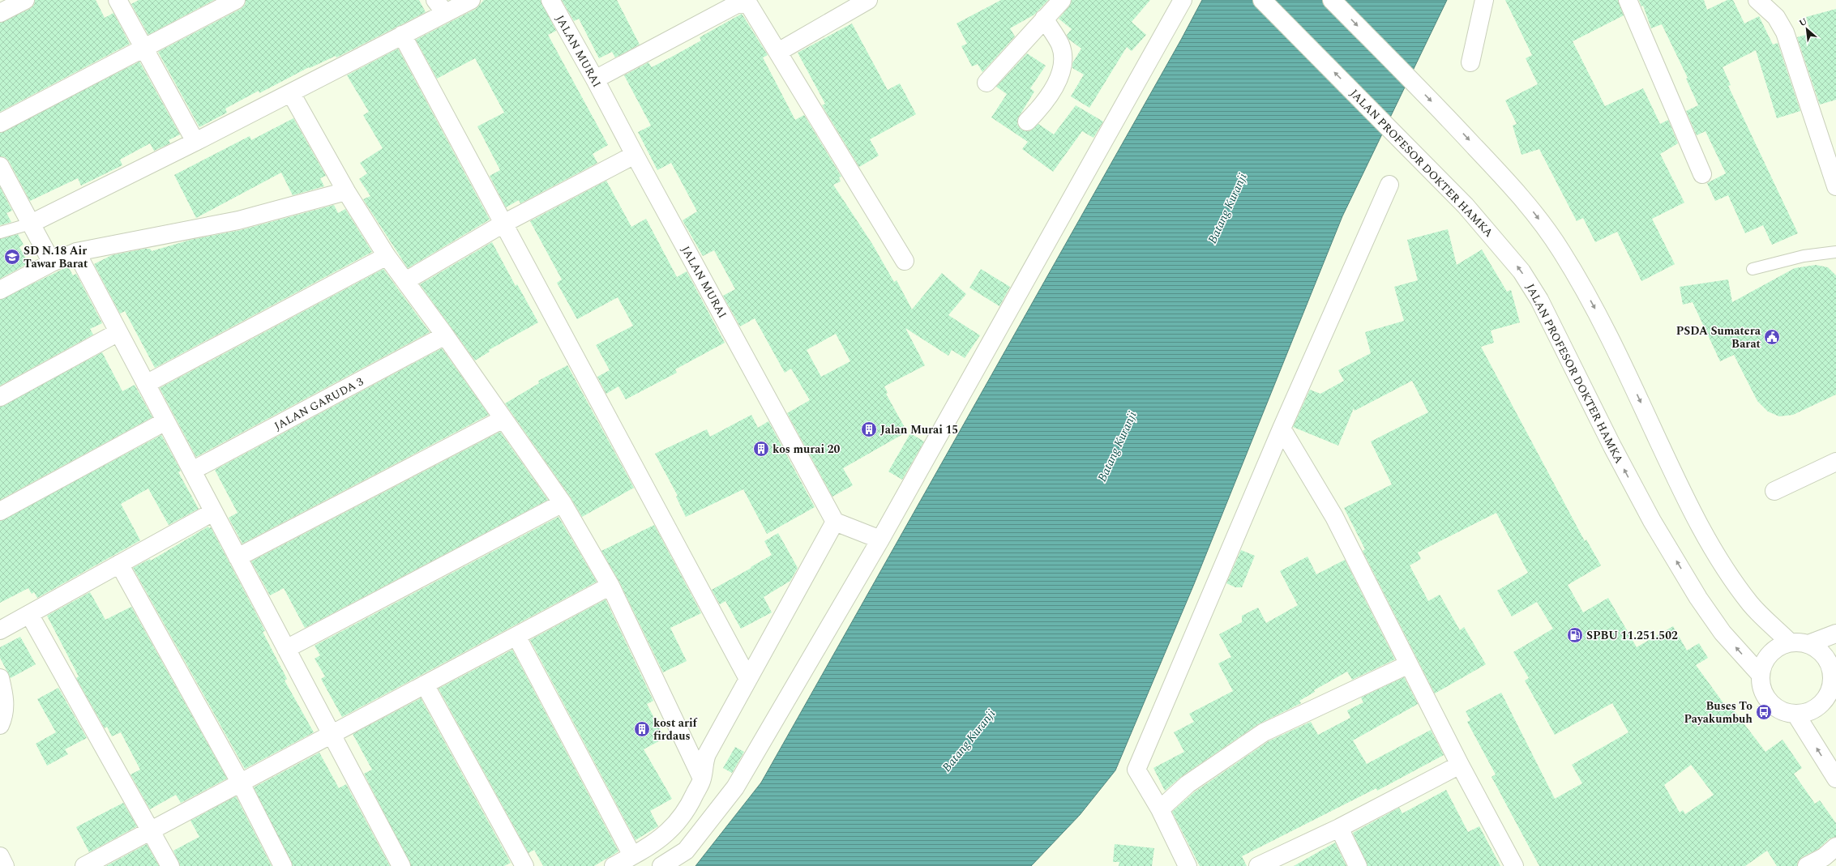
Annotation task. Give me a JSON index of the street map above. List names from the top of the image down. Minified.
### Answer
{"streets":{"street":["JALAN MURAI","JALAN PROFESOR DOKTER HAMKA","JALAN GARUDA 3"]},"water":["Batang Kuranji"],"places":{"school or university":["SD N.18 Air Tawar Barat"],"public building":["PSDA Sumatera Barat"],"building":["Jalan Murai 15","kos murai 20","kost arif firdaus"],"fuel station":["SPBU 11.251.502"],"bus stop":["Buses To Payakumbuh"]},"north":"top left"}
